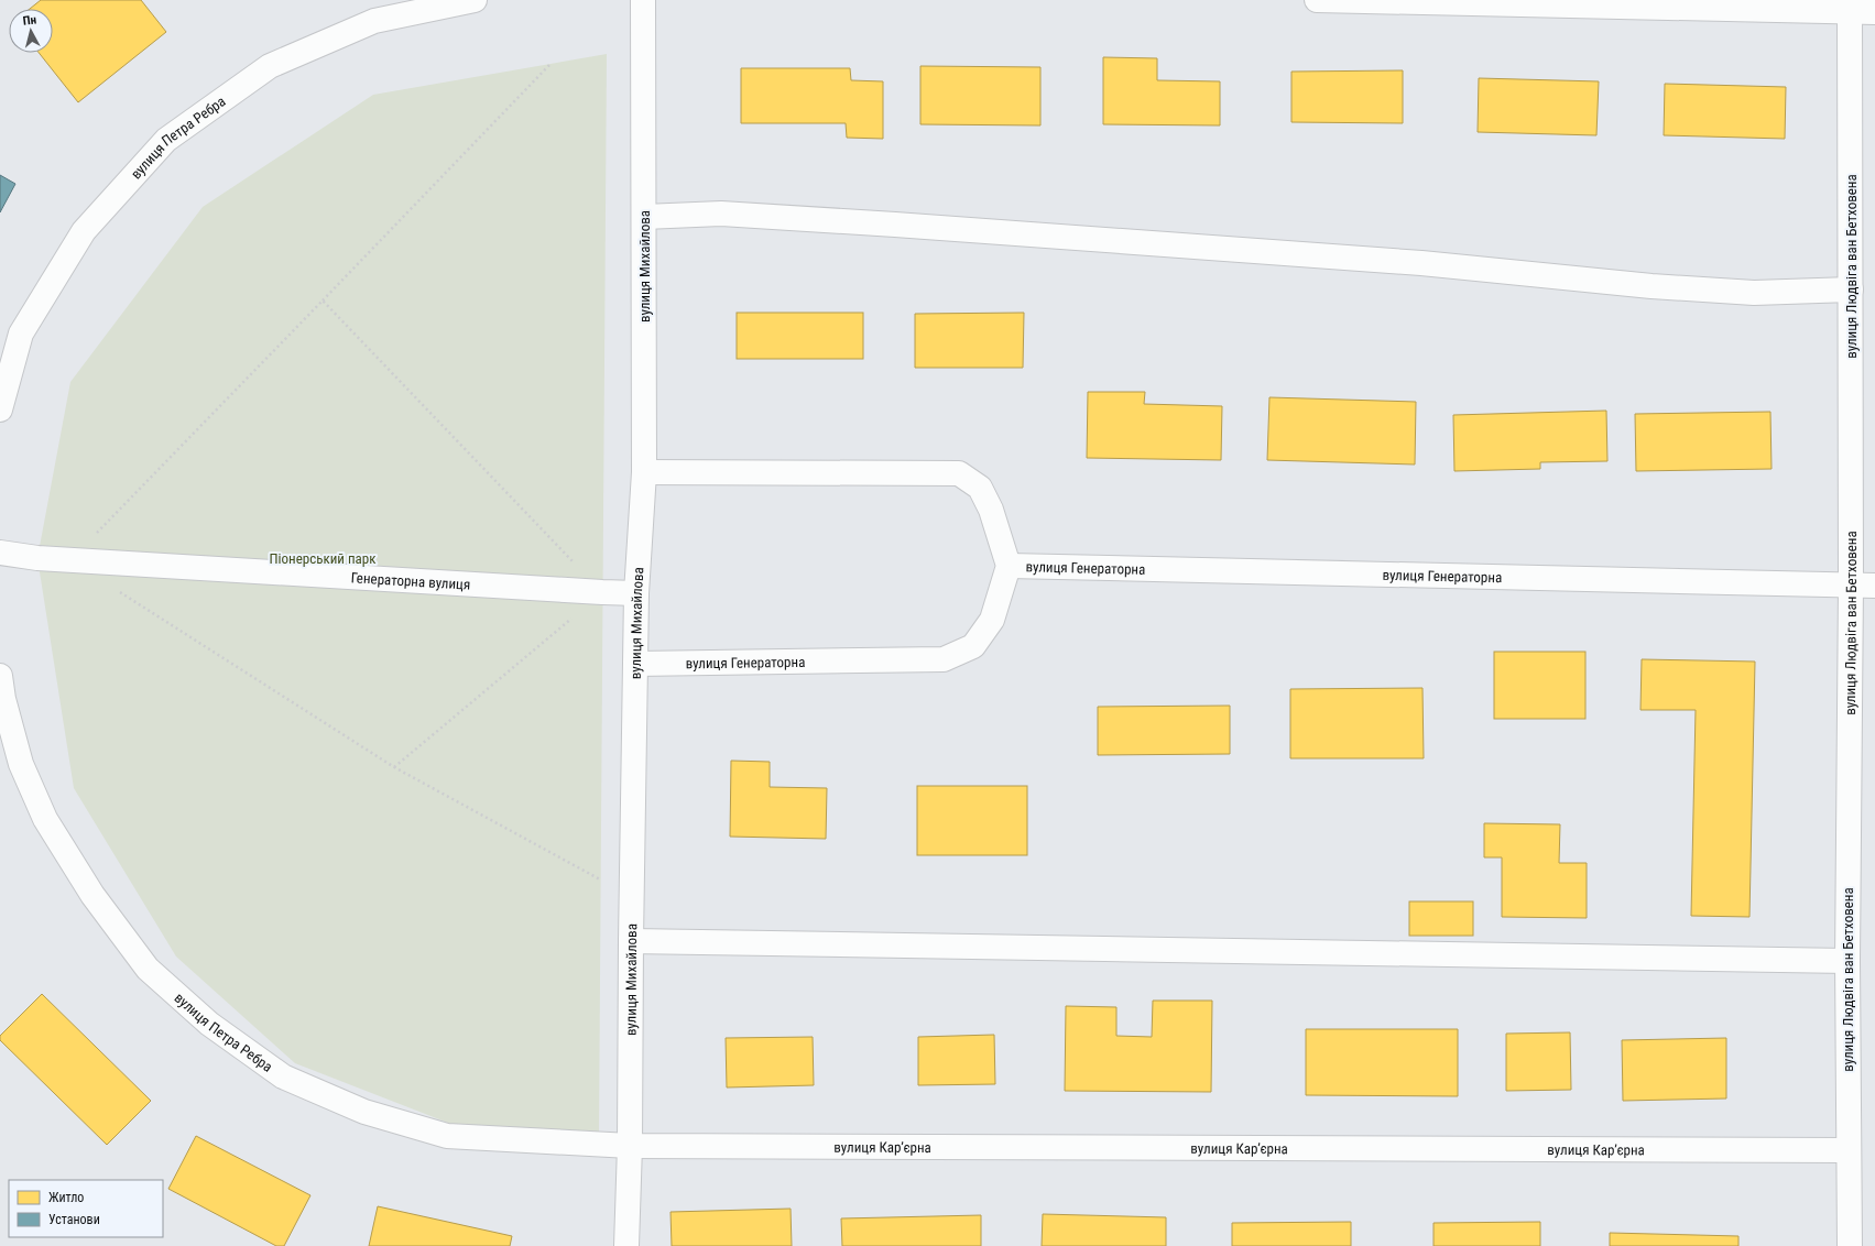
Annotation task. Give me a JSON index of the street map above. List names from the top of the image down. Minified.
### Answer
{"streets":{"street":["вулиця Петра Ребра","вулиця Михайлова","вулиця Людвіга ван Бетховена","вулиця Генераторна","Генераторна вулиця","вулиця Кар’єрна"]},"crossings":[["вулиця Петра Ребра","вулиця Михайлова"],["вулиця Петра Ребра","вулиця Кар’єрна"],["вулиця Михайлова","вулиця Генераторна"],["вулиця Михайлова","Генераторна вулиця"],["вулиця Михайлова","вулиця Кар’єрна"],["вулиця Людвіга ван Бетховена","вулиця Генераторна"],["вулиця Людвіга ван Бетховена","вулиця Кар’єрна"]],"parks":["Піонерський парк"],"legend":["Житло","Установи"],"north":"top"}
